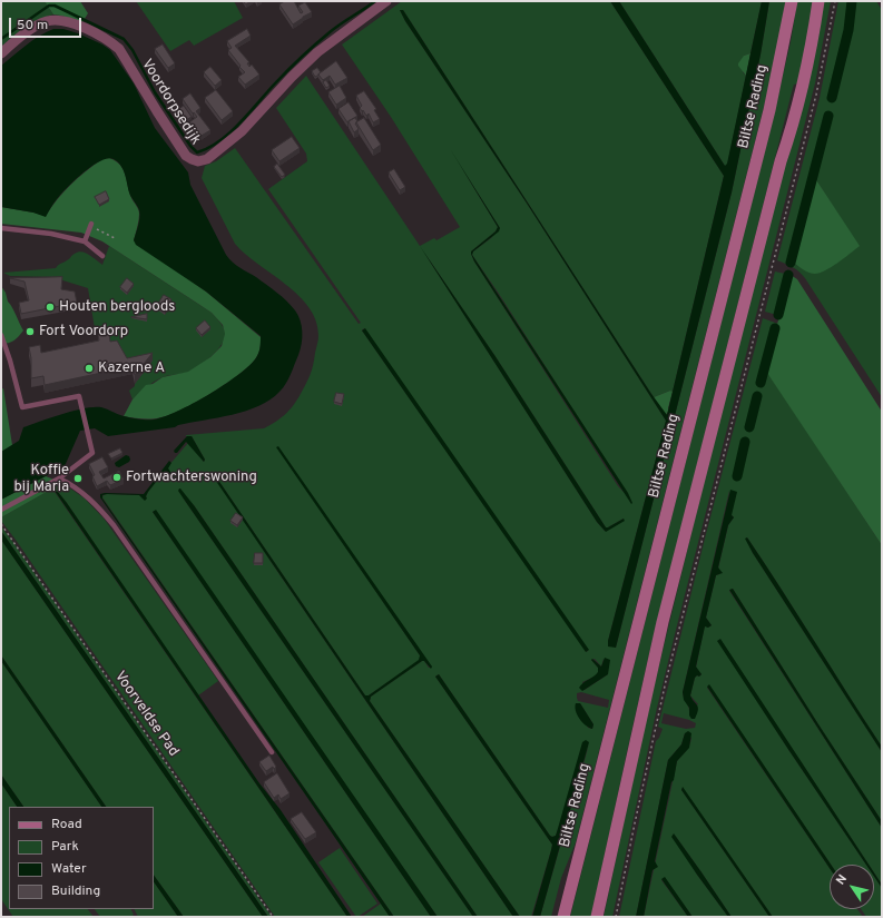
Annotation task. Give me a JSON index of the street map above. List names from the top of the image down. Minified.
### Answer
{"streets":{"main road":["Biltse Rading"],"street":["Voordorpsedijk"],"path":["Voorveldse Pad"]},"places":["Houten bergloods","Fort Voordorp","Kazerne A","Fortwachterswoning","Koffie bij Maria"],"legend":["Road","Park","Water","Building"],"scale_bar":"50 m","north":"top left"}
